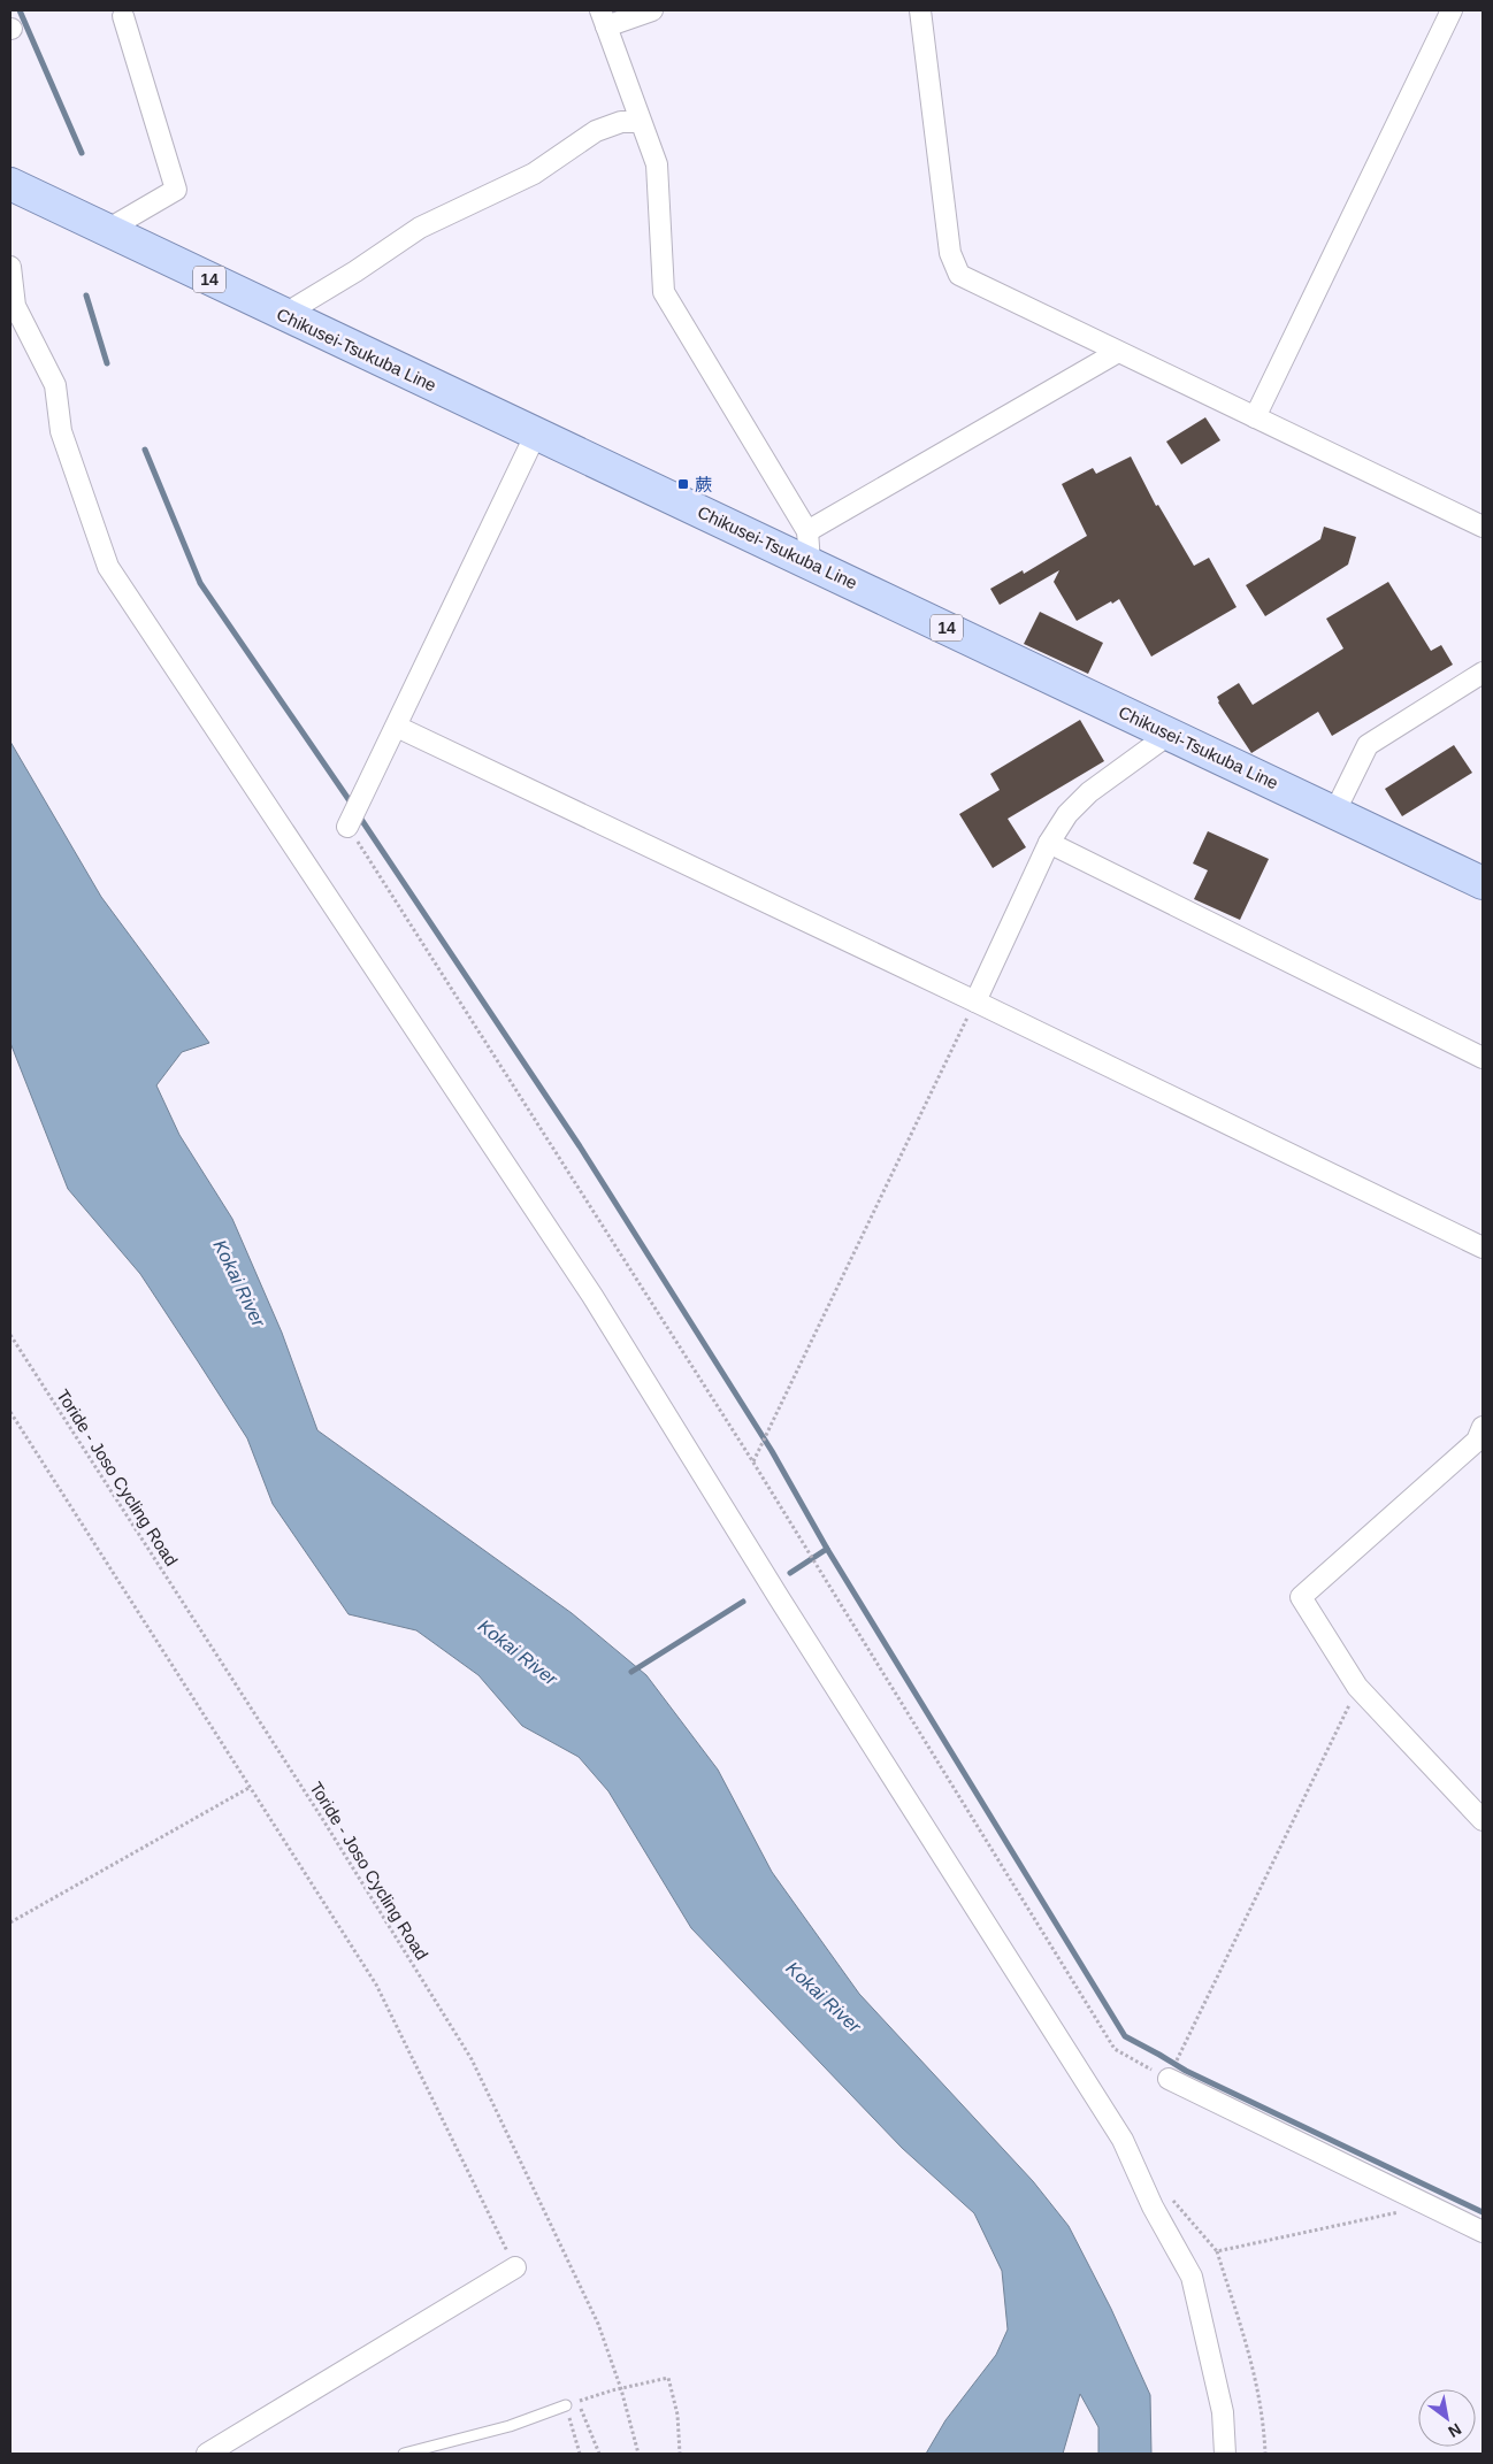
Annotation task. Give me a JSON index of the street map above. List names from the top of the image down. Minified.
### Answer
{"streets":{"main road":["14","Chikusei-Tsukuba Line"],"path":["Toride - Joso Cycling Road"]},"water":["Kokai River"],"places":{"transit":["蕨"]},"north":"bottom right"}
